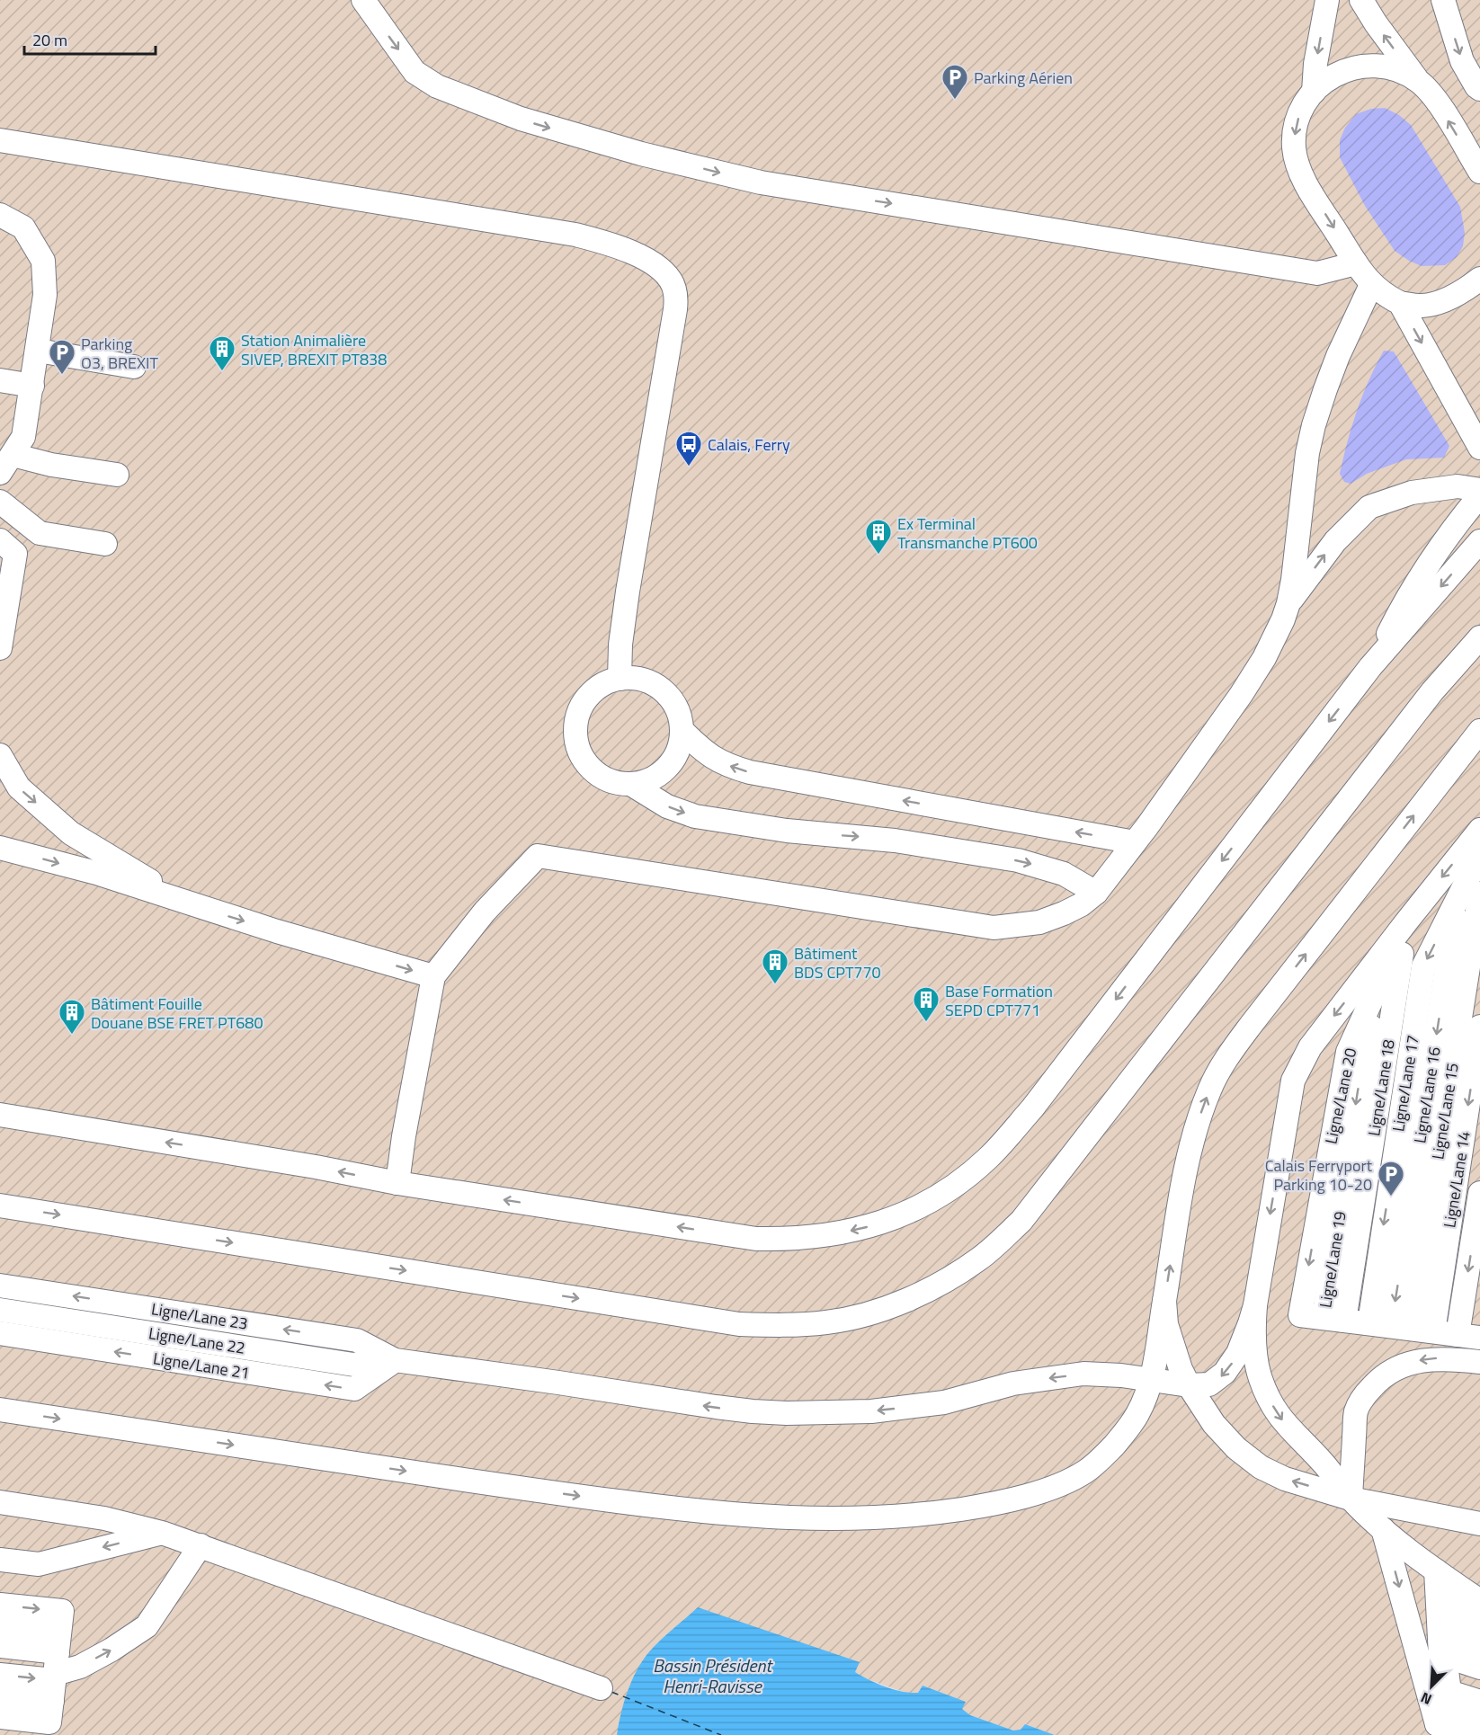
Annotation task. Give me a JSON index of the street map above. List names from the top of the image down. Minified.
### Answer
{"streets":{"lane":["Ligne/Lane 17","Ligne/Lane 18","Ligne/Lane 16","Ligne/Lane 20","Ligne/Lane 15","Ligne/Lane 14","Ligne/Lane 23","Ligne/Lane 22","Ligne/Lane 21"]},"crossings":[["Ligne/Lane 17","Ligne/Lane 16"],["Ligne/Lane 17","Ligne/Lane 15"],["Ligne/Lane 17","Ligne/Lane 14"],["Ligne/Lane 18","Ligne/Lane 20"],["Ligne/Lane 16","Ligne/Lane 15"],["Ligne/Lane 16","Ligne/Lane 14"],["Ligne/Lane 15","Ligne/Lane 14"],["Ligne/Lane 23","Ligne/Lane 22"],["Ligne/Lane 23","Ligne/Lane 21"],["Ligne/Lane 22","Ligne/Lane 21"]],"water":["Bassin Président Henri-Ravisse"],"places":{"parking":["Parking Aérien","Parking O3, BREXIT","Calais Ferryport Parking 10-20"],"building":["Station Animalière SIVEP, BREXIT PT838","Ex Terminal Transmanche PT600","Bâtiment BDS CPT770","Base Formation SEPD CPT771","Bâtiment Fouille Douane BSE FRET PT680"],"bus stop":["Calais, Ferry"]},"scale_bar":"20 m","north":"bottom left"}
